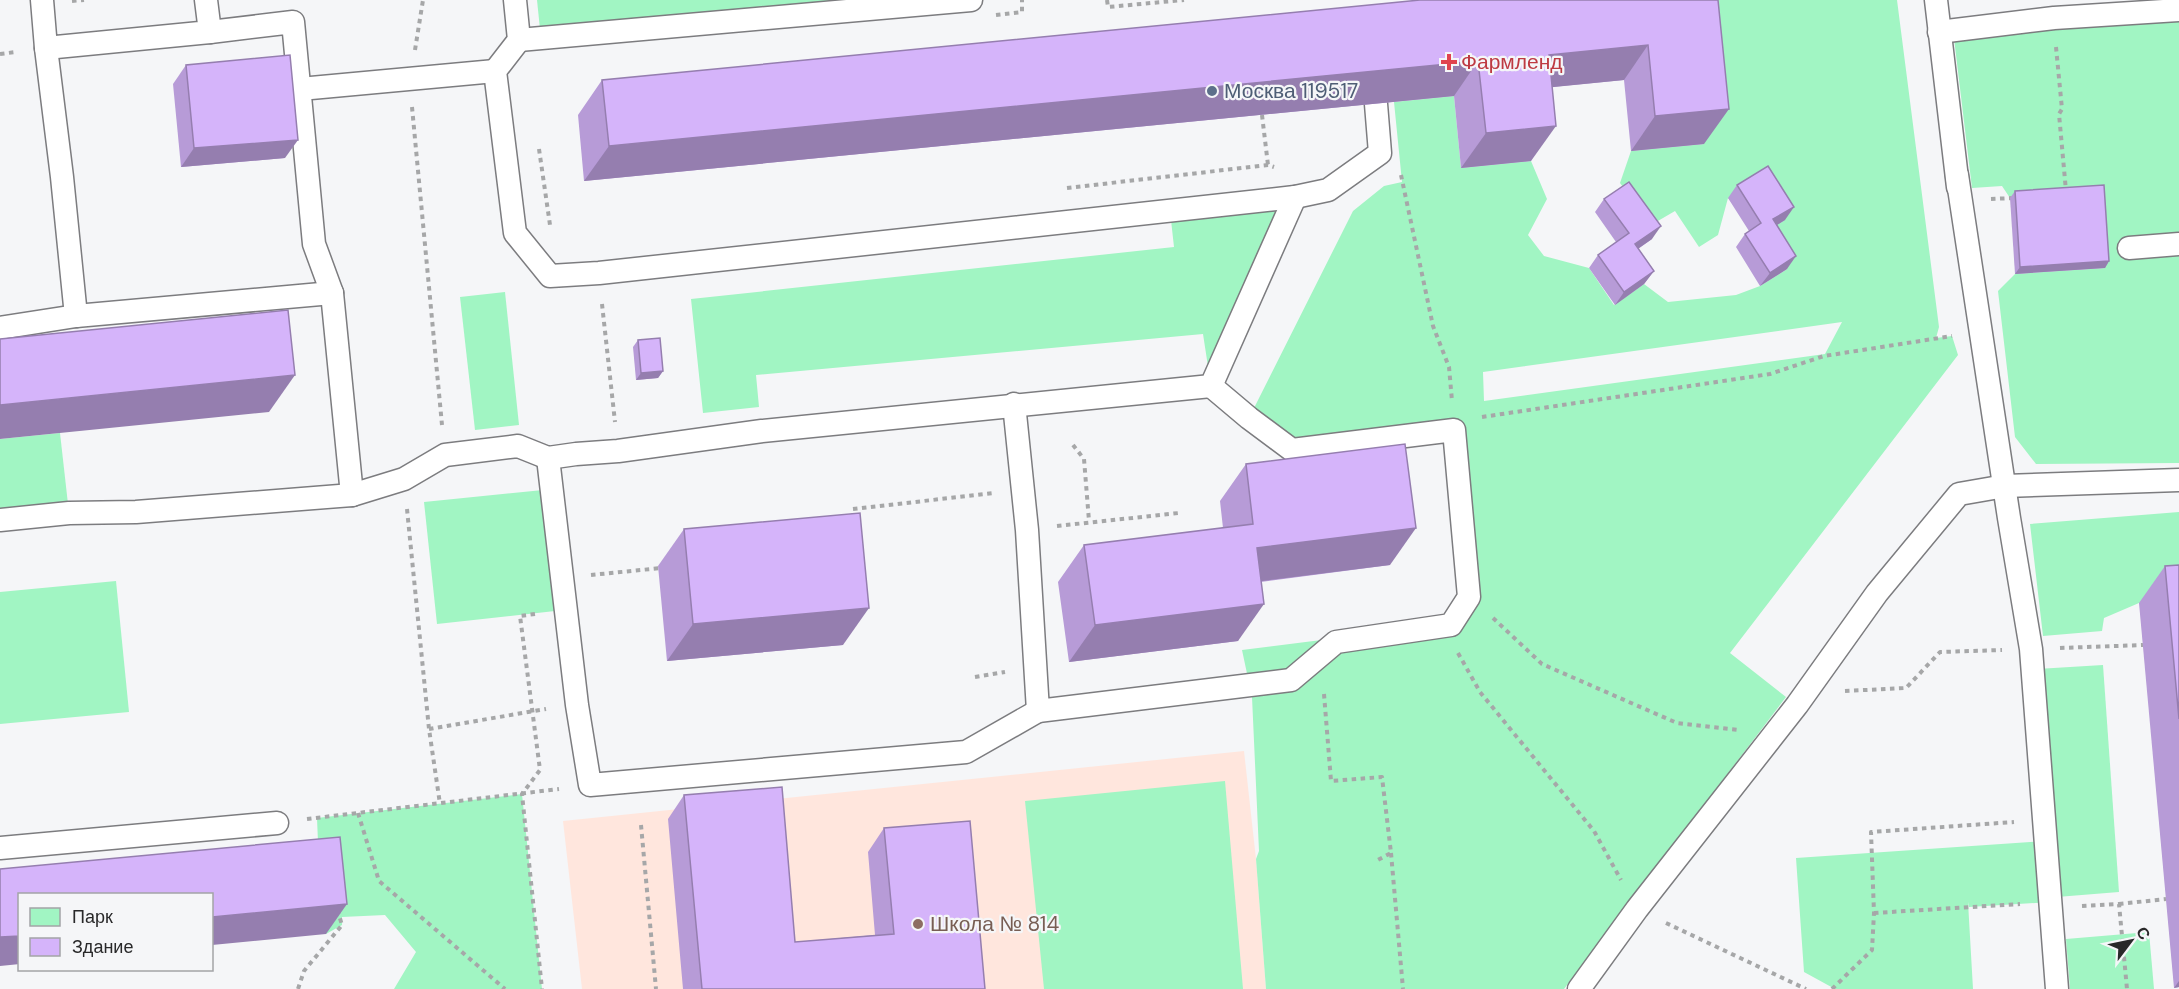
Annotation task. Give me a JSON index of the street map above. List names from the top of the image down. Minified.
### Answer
{"places":{"health":["Фармленд"],"other":["Москва 119517","Школа № 814"]},"legend":["Парк","Здание"],"north":"top right"}
